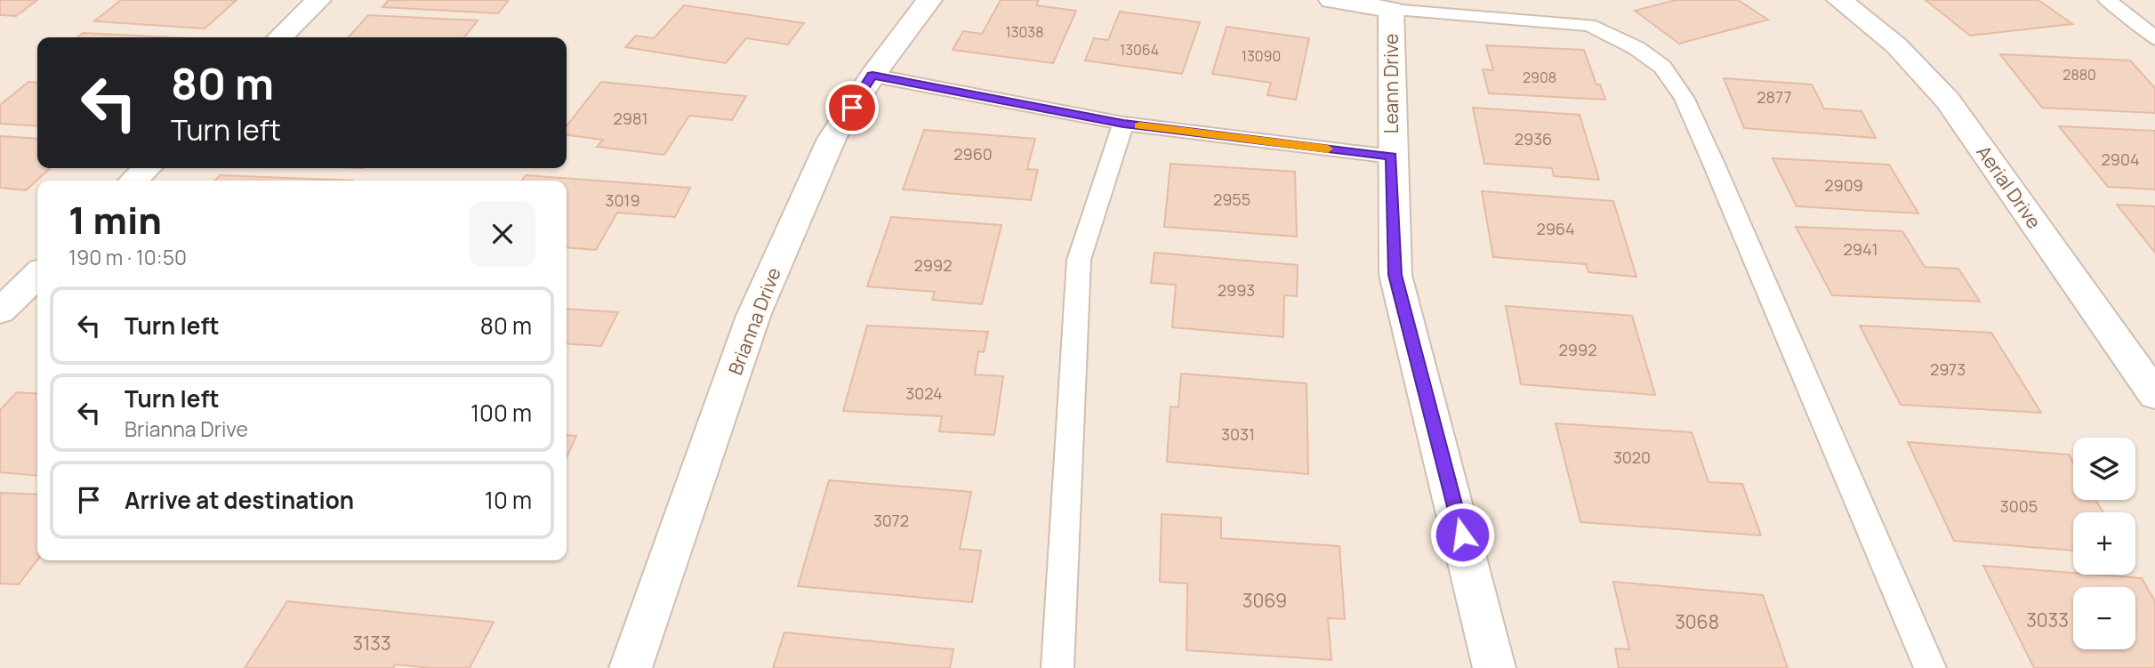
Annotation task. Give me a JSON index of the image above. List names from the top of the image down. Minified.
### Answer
{"streets":{"street":["Leann Drive","Aerial Drive","Brianna Drive"]},"house_numbers":["13038","13064","13090","2880","2908","2877","2981","2936","2960","2904","2909","2955","3019","2964","2941","2992","2993","2992","2973","3024","3031","3020","3005","3072","3069","3033","3068","3133"],"page":{"turn":["80 m","Turn left"],"heading":["1 min","190 m · 10:50"],"list":[{"name":"Turn left","value":"80 m"},{"name":"Turn left","note":"Brianna Drive","value":"100 m"},{"name":"Arrive at destination","value":"10 m"}],"map_buttons":["+","−"]}}
